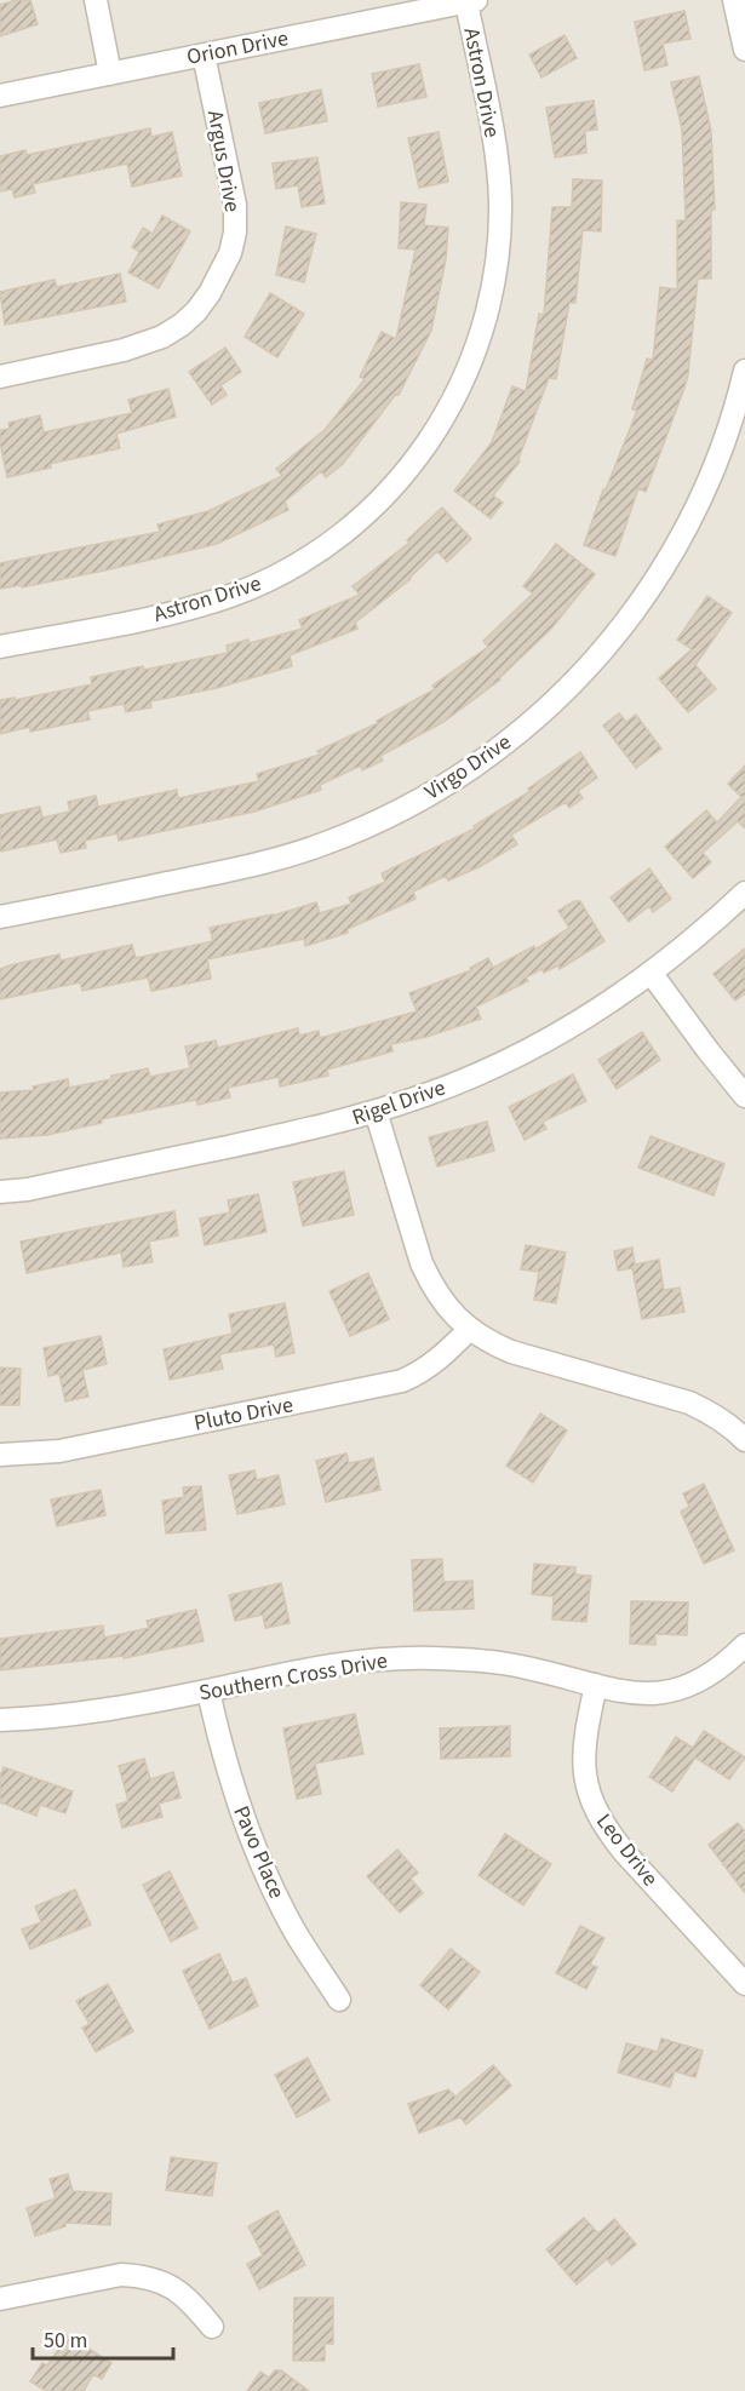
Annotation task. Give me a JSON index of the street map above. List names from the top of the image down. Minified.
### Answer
{"streets":{"street":["Orion Drive","Astron Drive","Argus Drive","Virgo Drive","Rigel Drive","Pluto Drive","Southern Cross Drive","Leo Drive","Pavo Place"]},"crossings":[["Orion Drive","Astron Drive"],["Orion Drive","Argus Drive"],["Southern Cross Drive","Leo Drive"],["Southern Cross Drive","Pavo Place"]],"scale_bar":"50 m"}
